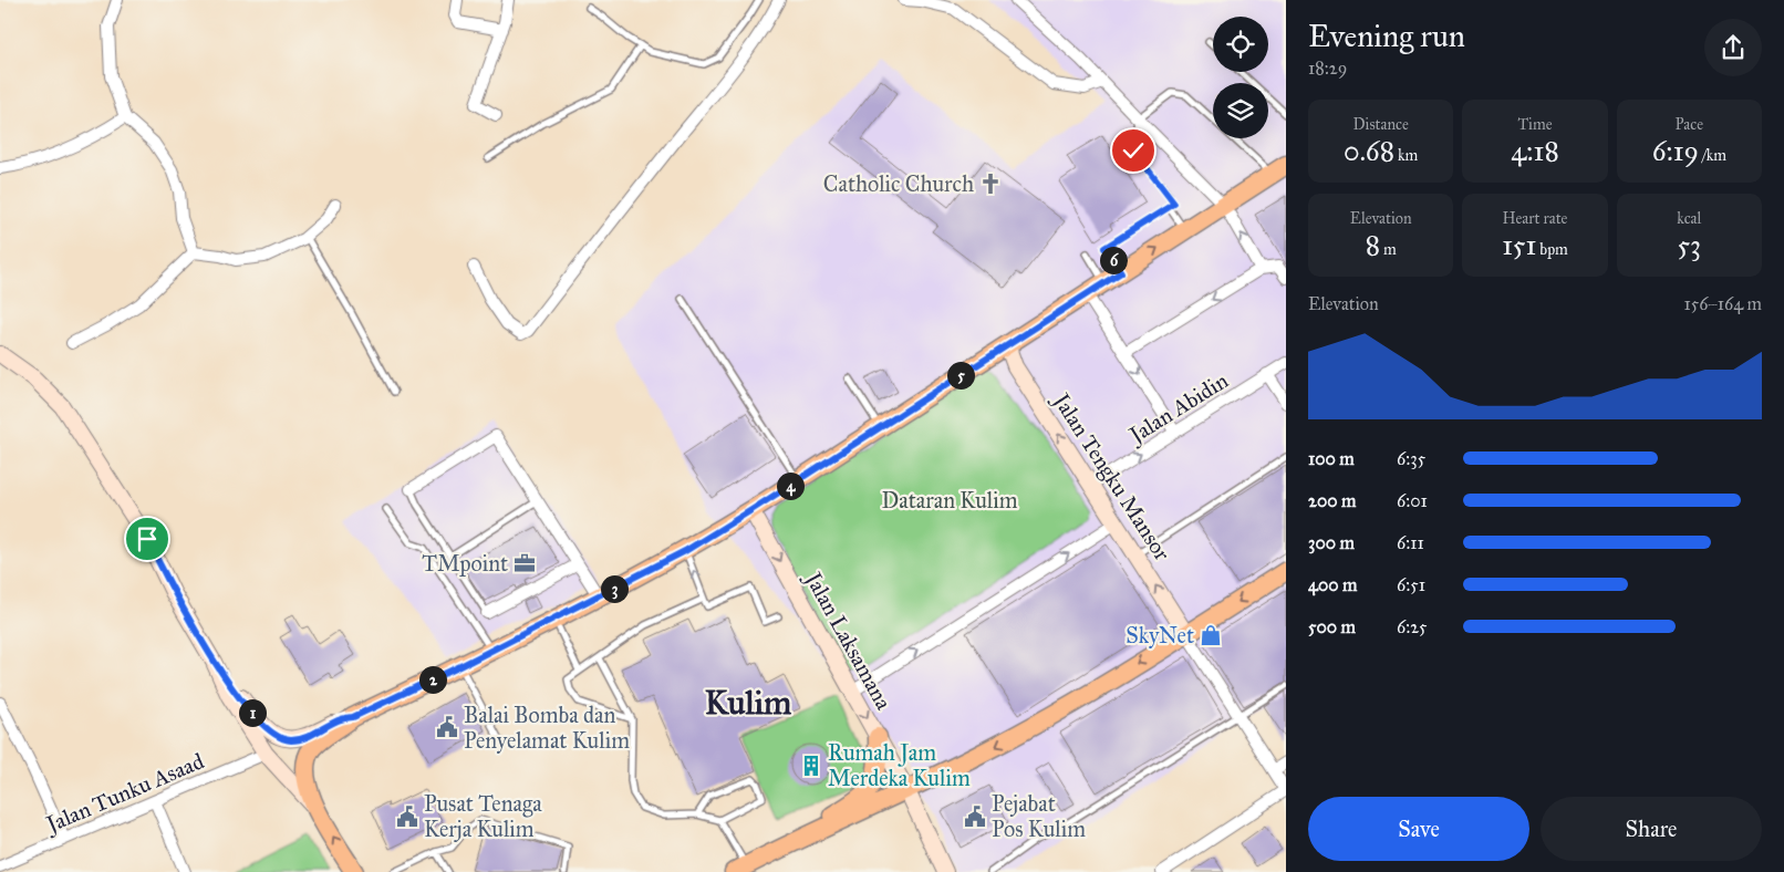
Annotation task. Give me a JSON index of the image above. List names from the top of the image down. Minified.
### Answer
{"streets":{"street":["Jalan Abidin","Jalan Tengku Mansor","Jalan Laksamana","Jalan Tunku Asaad"]},"crossings":[["Jalan Abidin","Jalan Tengku Mansor"]],"one_way":["Jalan Abidin","Jalan Tengku Mansor","Jalan Laksamana"],"districts":["Kulim"],"parks":["Dataran Kulim"],"places":{"church":["Catholic Church"],"office":["TMpoint"],"shop":["SkyNet"],"public building":["Balai Bomba dan Penyelamat Kulim","Pusat Tenaga Kerja Kulim","Pejabat Pos Kulim"],"building":["Rumah Jam Merdeka Kulim"]},"page":{"heading":["Evening run","18:29"],"stats":[["Distance","0.68 km"],["Time","4:18"],["Pace","6:19 /km"],["Elevation","8 m"],["Heart rate","151 bpm"],["kcal","53"]],"pins":["6","5","4","3","2","1"],"chart":["Elevation","156–164 m"],"list":[{"name":"100 m","note":"6:35"},{"name":"200 m","note":"6:01"},{"name":"300 m","note":"6:11"},{"name":"400 m","note":"6:51"},{"name":"500 m","note":"6:25"}],"buttons":["Save","Share"]}}
